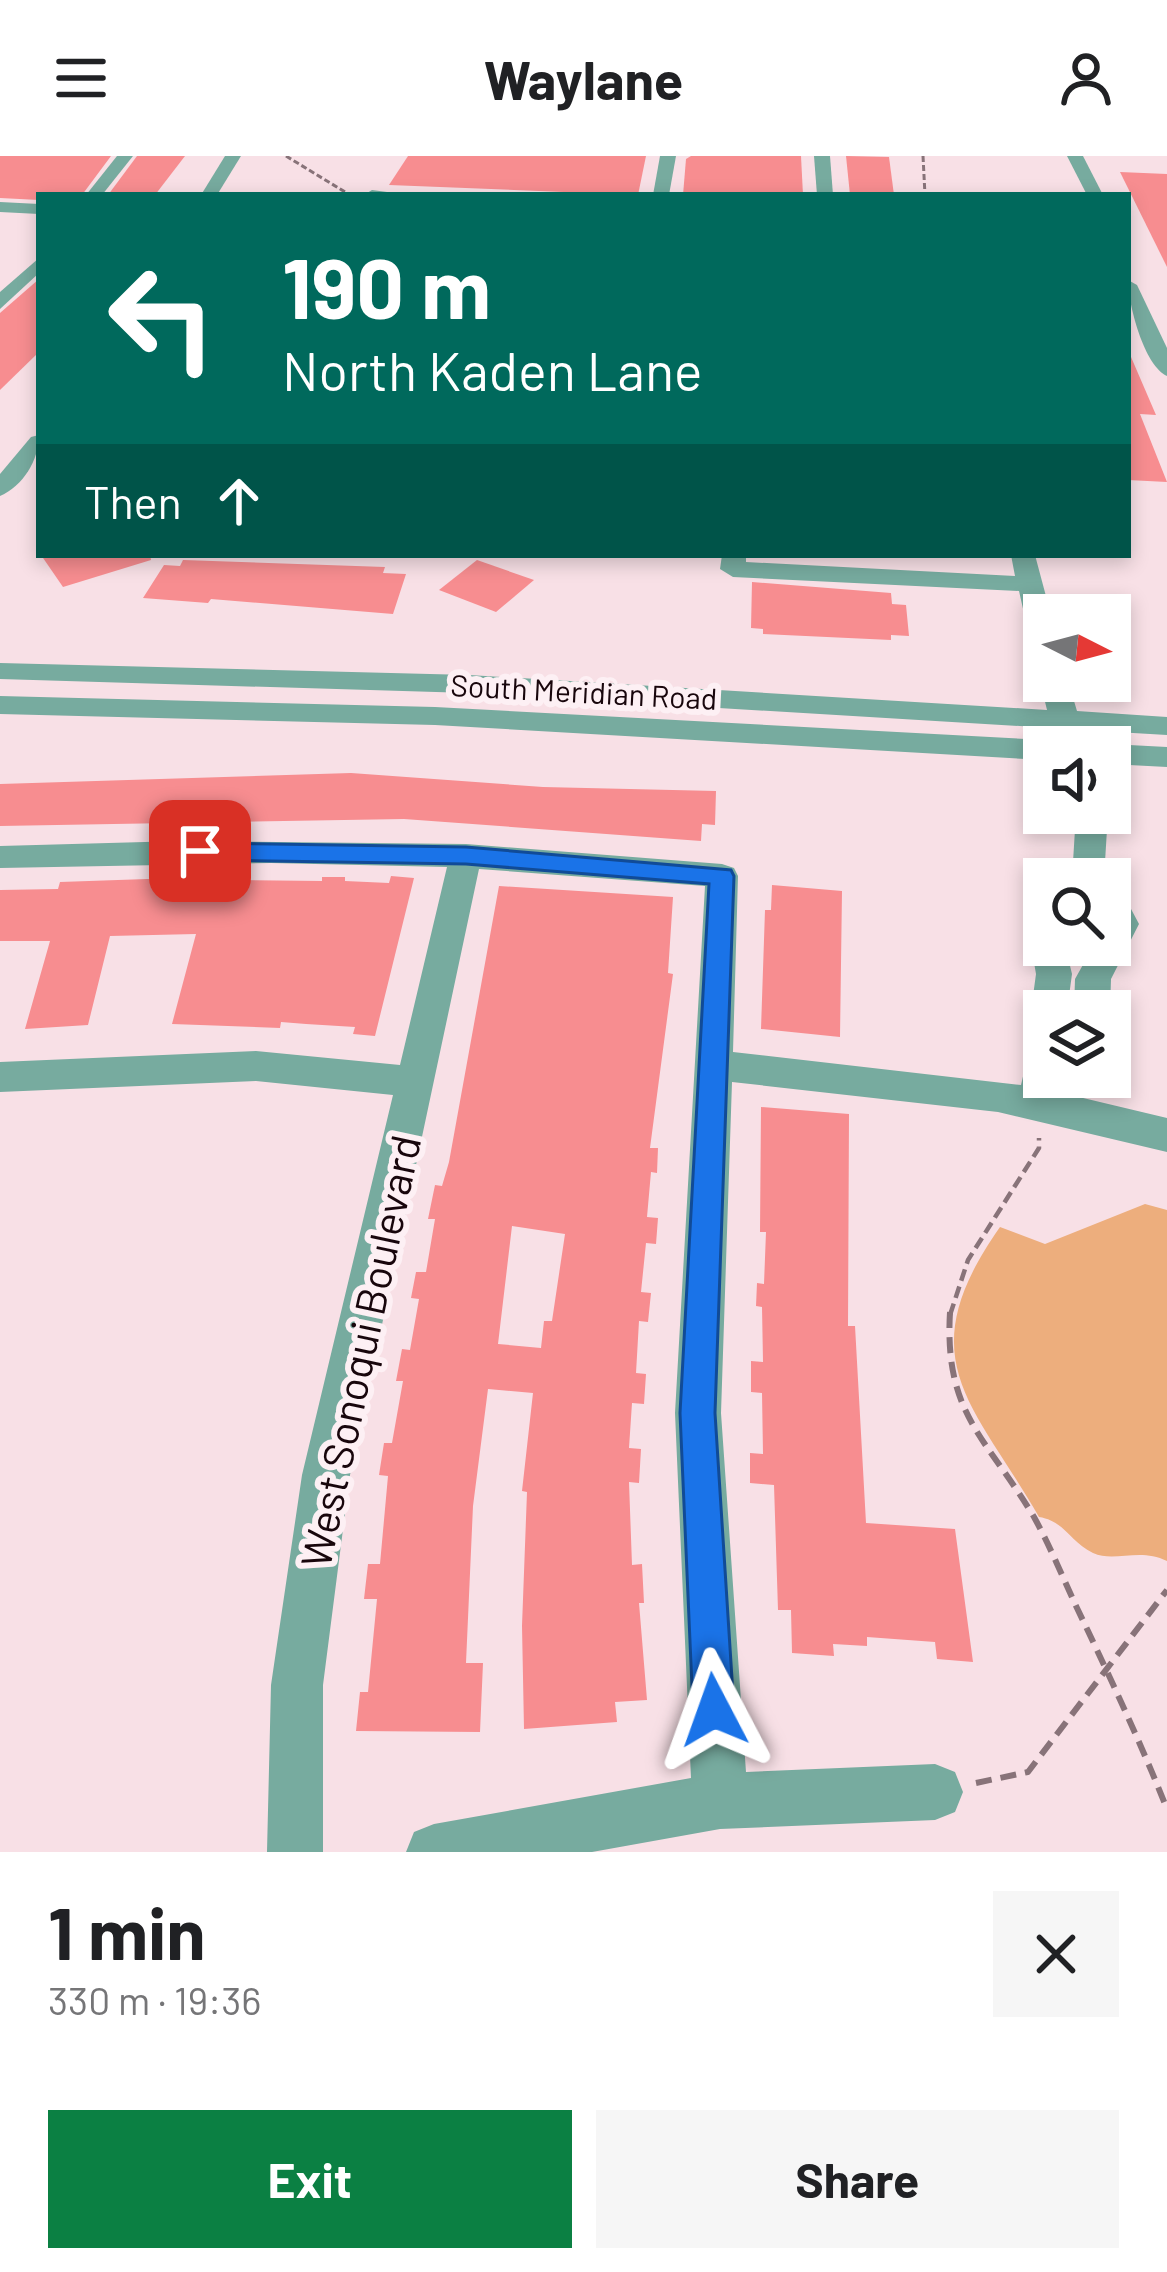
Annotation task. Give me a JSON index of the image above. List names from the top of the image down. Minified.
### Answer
{"streets":{"street":["South Meridian Road","West Sonoqui Boulevard"]},"north":"right","page":{"header":"Waylane","turn":["190 m","North Kaden Lane"],"then":"Then","heading":["1 min","330 m · 19:36"],"buttons":["Exit","Share"]}}
